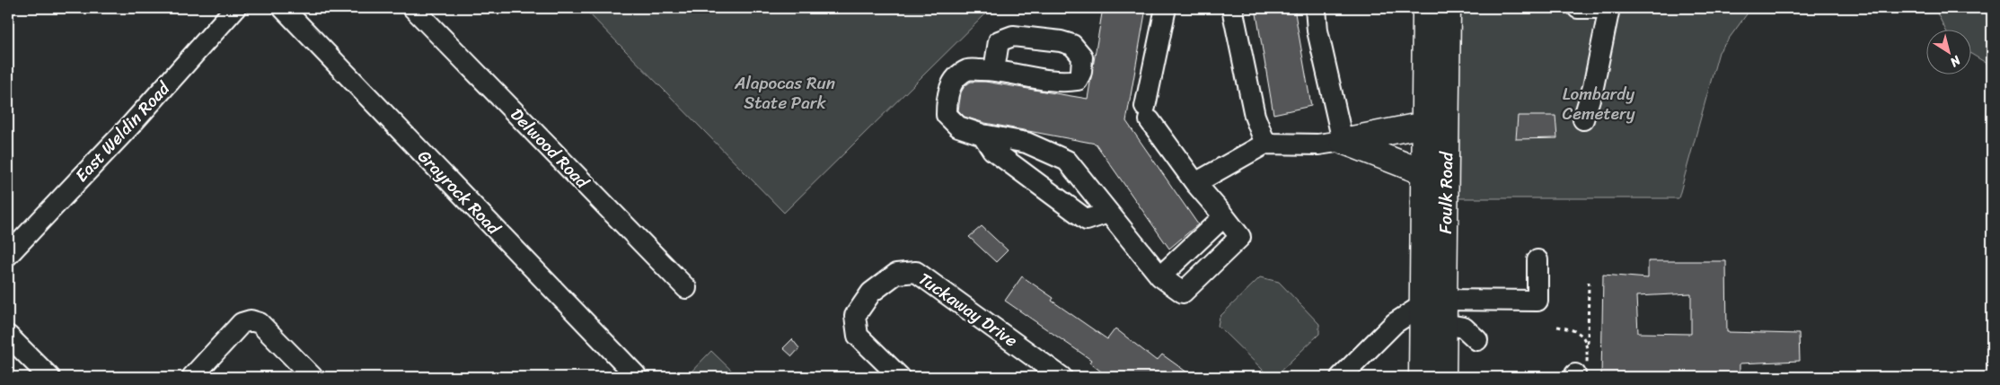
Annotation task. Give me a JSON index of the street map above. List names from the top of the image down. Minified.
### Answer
{"streets":{"main road":["Foulk Road"],"street":["East Weldin Road","Delwood Road","Grayrock Road","Tuckaway Drive"]},"parks":["Alapocas Run State Park","Lombardy Cemetery"],"north":"bottom right"}
